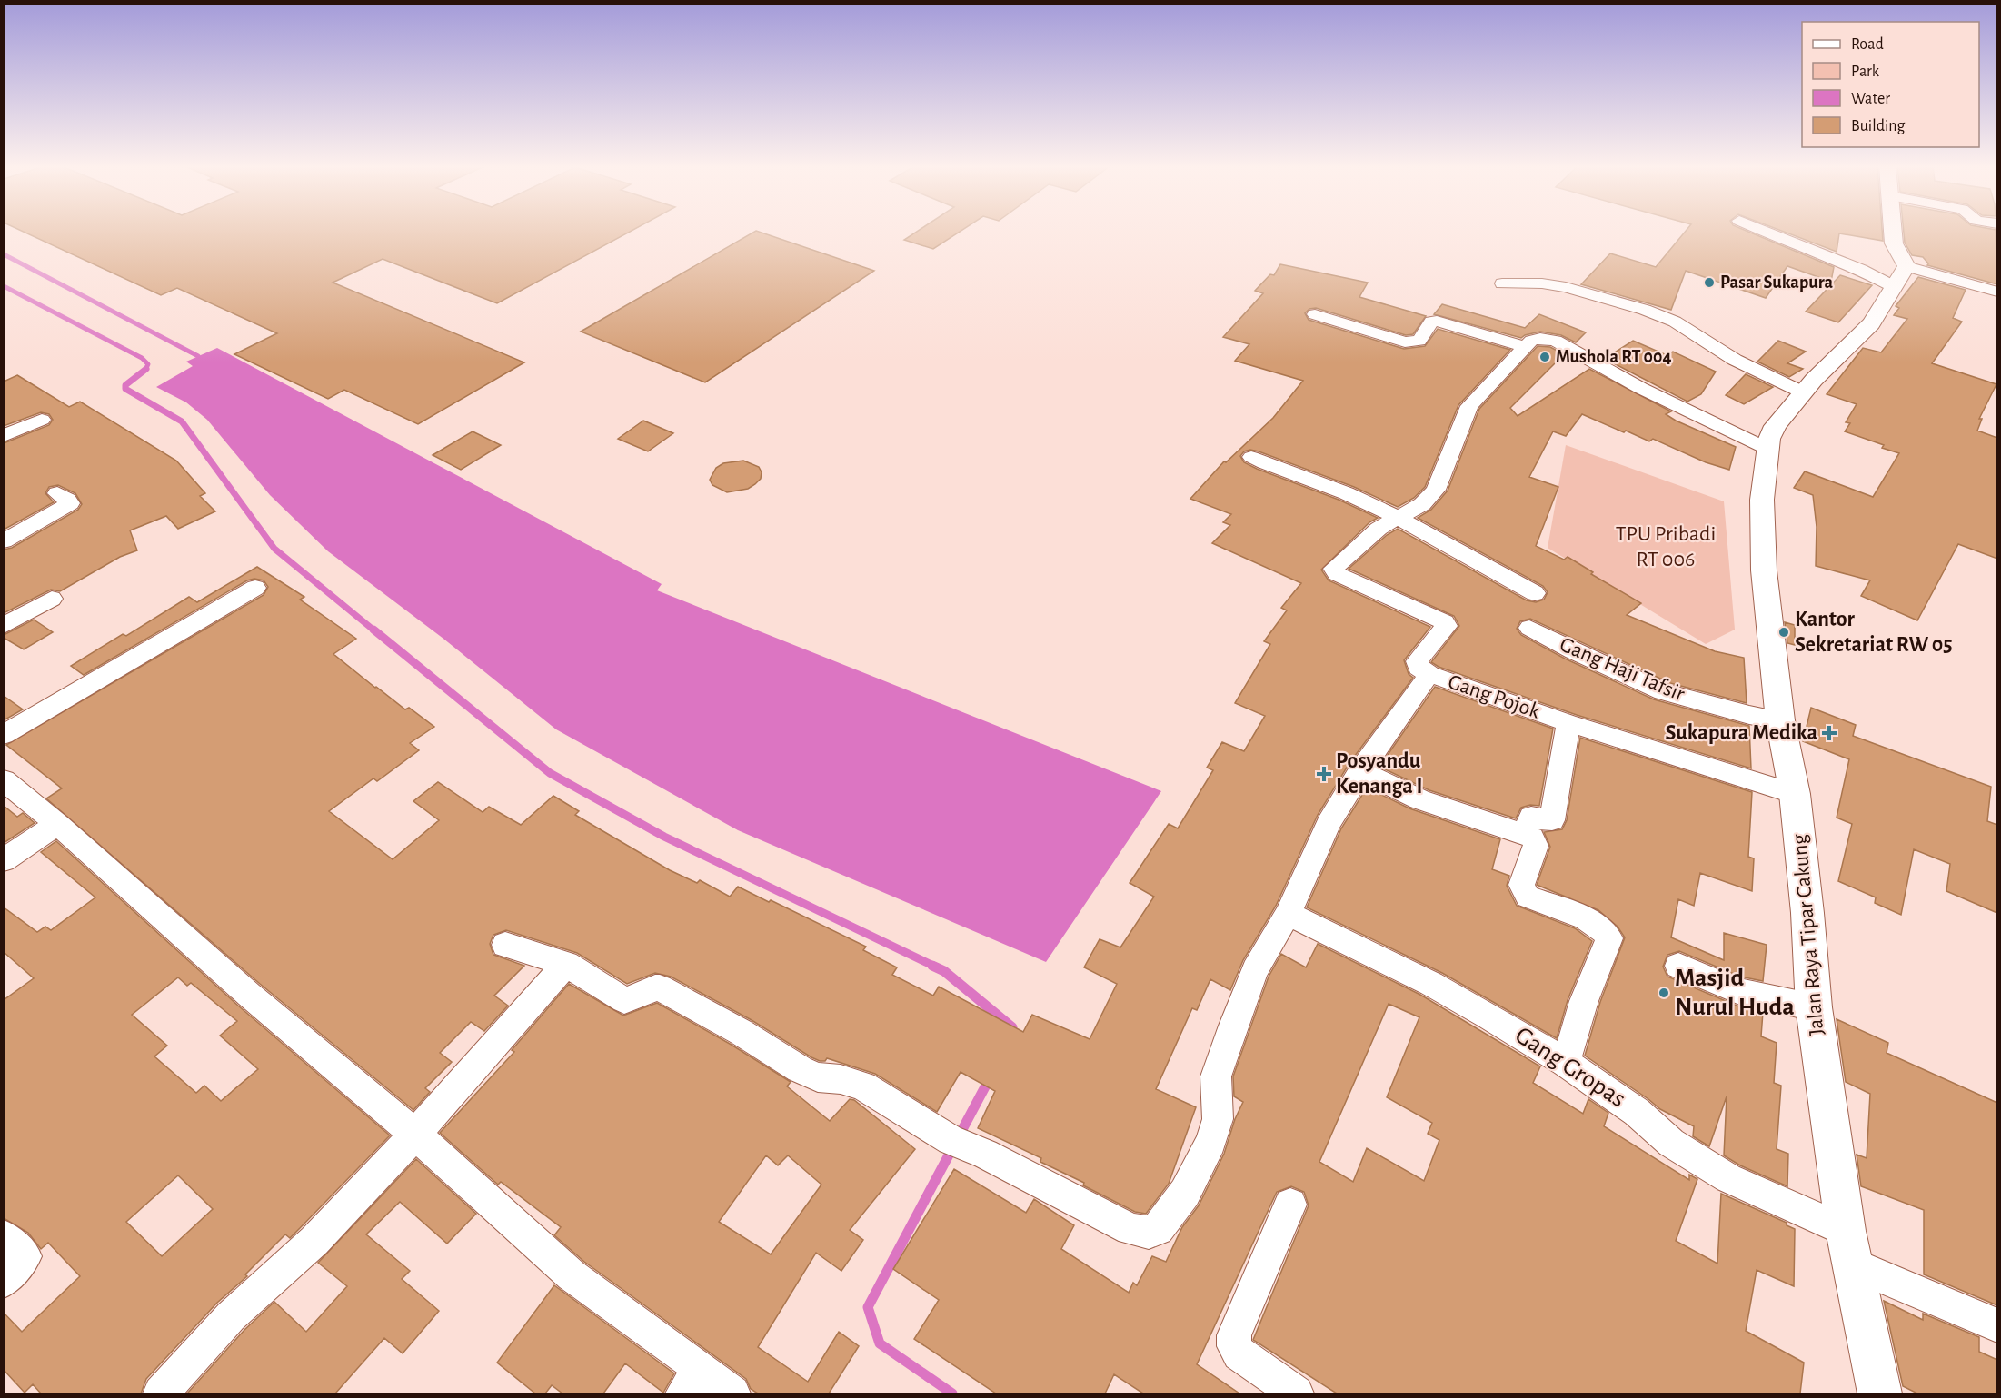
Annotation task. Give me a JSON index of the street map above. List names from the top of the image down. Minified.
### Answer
{"streets":{"street":["Gang Haji Tafsir","Gang Pojok","Jalan Raya Tipar Cakung","Gang Gropas"]},"crossings":[["Gang Haji Tafsir","Jalan Raya Tipar Cakung"],["Gang Pojok","Jalan Raya Tipar Cakung"],["Gang Pojok","Gang Gropas"],["Jalan Raya Tipar Cakung","Gang Gropas"]],"parks":["TPU Pribadi RT 006"],"places":{"other":["Pasar Sukapura","Mushola RT 004","Kantor Sekretariat RW 05","Masjid Nurul Huda"],"health":["Sukapura Medika","Posyandu Kenanga I"]},"legend":["Road","Park","Water","Building"]}
